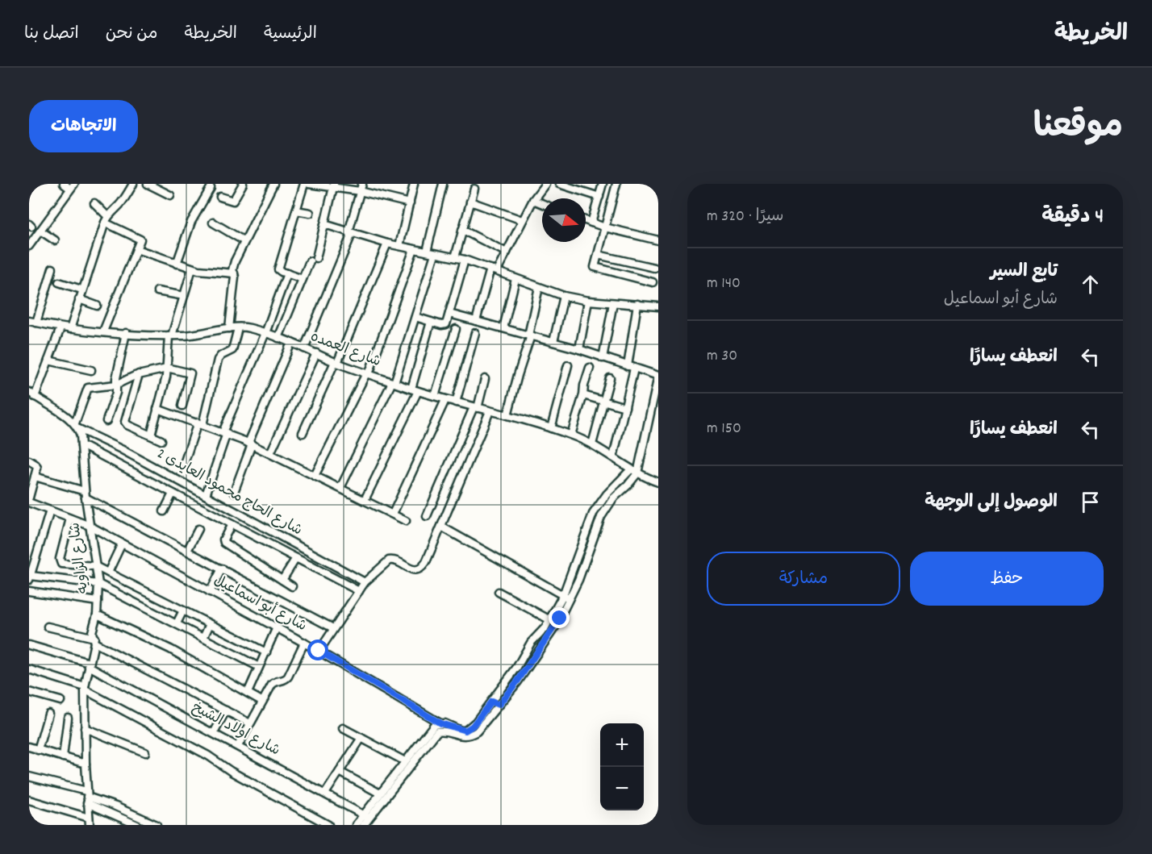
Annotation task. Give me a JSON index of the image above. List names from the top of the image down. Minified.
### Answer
{"streets":{"street":["شارع العمده","شارع الحاج محمود العايدى 2","شارع الزاويه","شارع أبو اسماعيل","شارع اولاد الشيخ"]},"crossings":[["شارع الحاج محمود العايدى 2","شارع الزاويه"],["شارع الزاويه","شارع أبو اسماعيل"],["شارع الزاويه","شارع اولاد الشيخ"]],"north":"right","page":{"header":"الخريطة","nav":["الرئيسية","الخريطة","من نحن","اتصل بنا"],"title":"موقعنا","buttons":["الاتجاهات",["حفظ","مشاركة"]],"heading":["4 دقيقة","سيرًا · 320 m"],"list":[["تابع السير","شارع أبو اسماعيل","140 m"],["انعطف يسارًا","30 m"],["انعطف يسارًا","150 m"],"الوصول إلى الوجهة"],"map_buttons":["+","−"]}}
